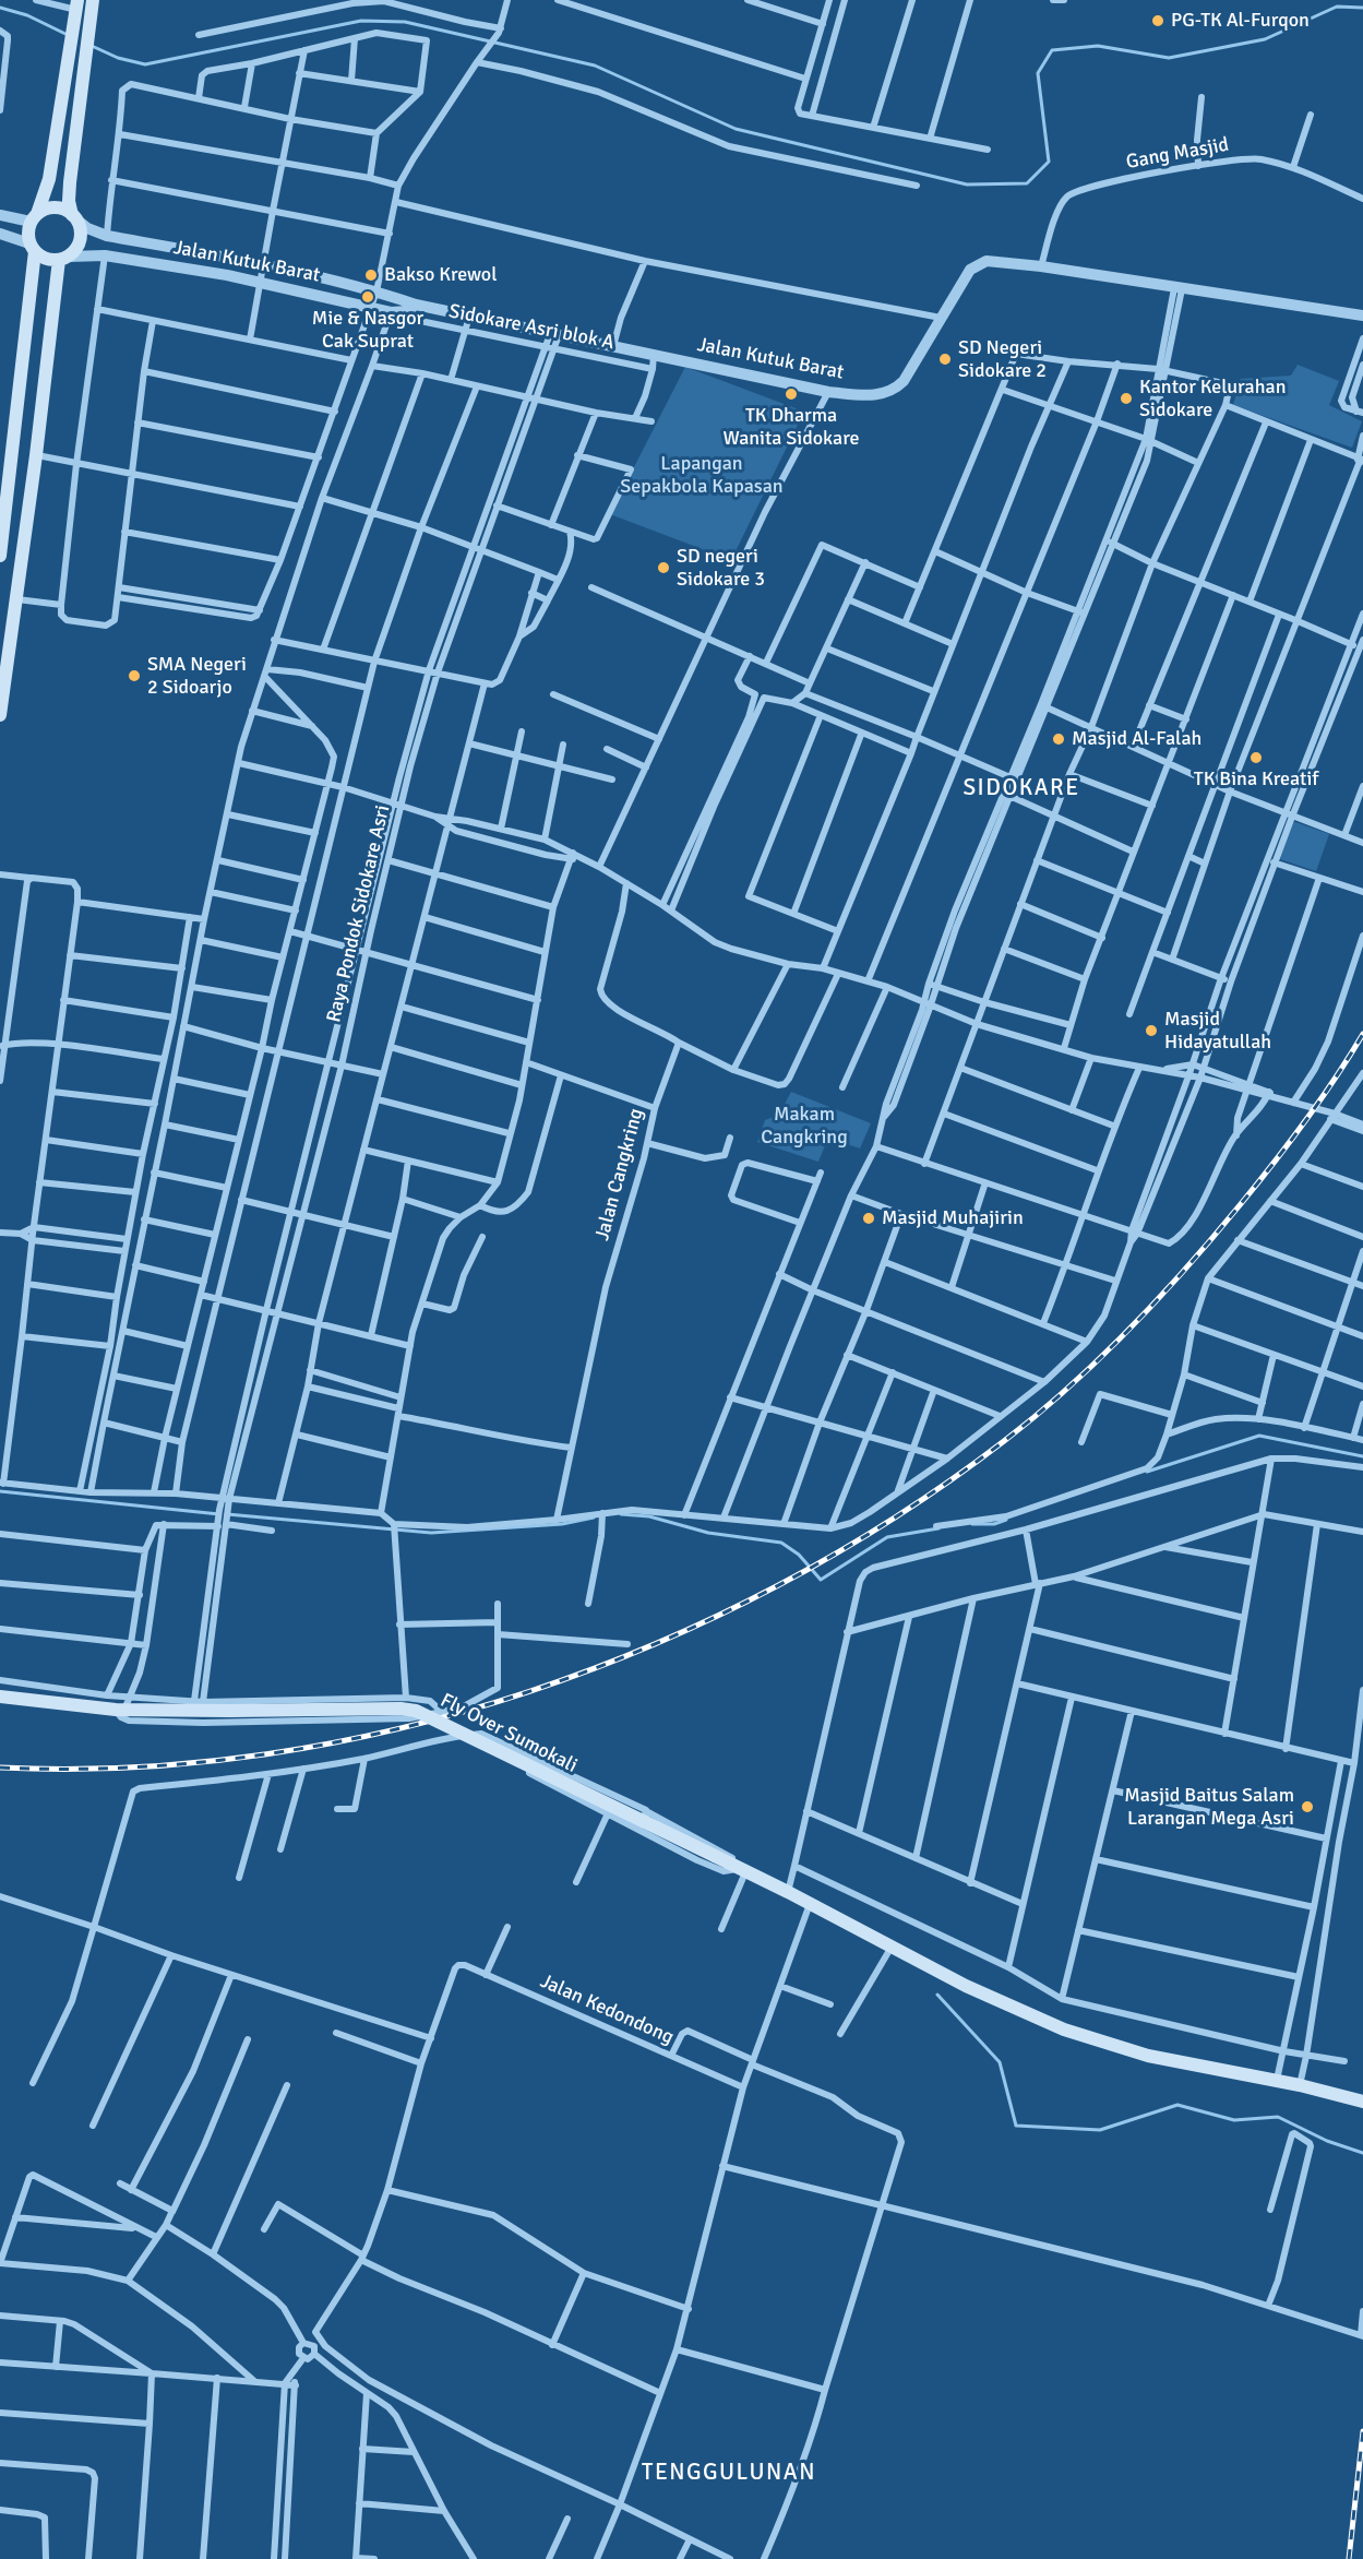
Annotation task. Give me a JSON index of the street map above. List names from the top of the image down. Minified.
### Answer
{"streets":{"main road":["Fly Over Sumokali"],"street":["Gang Masjid","Jalan Kutuk Barat","Sidokare Asri blok A","Raya Pondok Sidokare Asri","Jalan Cangkring","Jalan Kedondong"]},"crossings":[["Gang Masjid","Jalan Kutuk Barat"],["Jalan Kutuk Barat","Sidokare Asri blok A"],["Jalan Kutuk Barat","Raya Pondok Sidokare Asri"],["Sidokare Asri blok A","Raya Pondok Sidokare Asri"]],"districts":["SIDOKARE","TENGGULUNAN"],"parks":["Lapangan Sepakbola Kapasan","Makam Cangkring"],"places":["PG-TK Al-Furqon","Bakso Krewol","Mie & Nasgor Cak Suprat","SD Negeri Sidokare 2","TK Dharma Wanita Sidokare","Kantor Kelurahan Sidokare","SD negeri Sidokare 3","SMA Negeri 2 Sidoarjo","Masjid Al-Falah","TK Bina Kreatif","Masjid Hidayatullah","Masjid Muhajirin","Masjid Baitus Salam Larangan Mega Asri"]}
